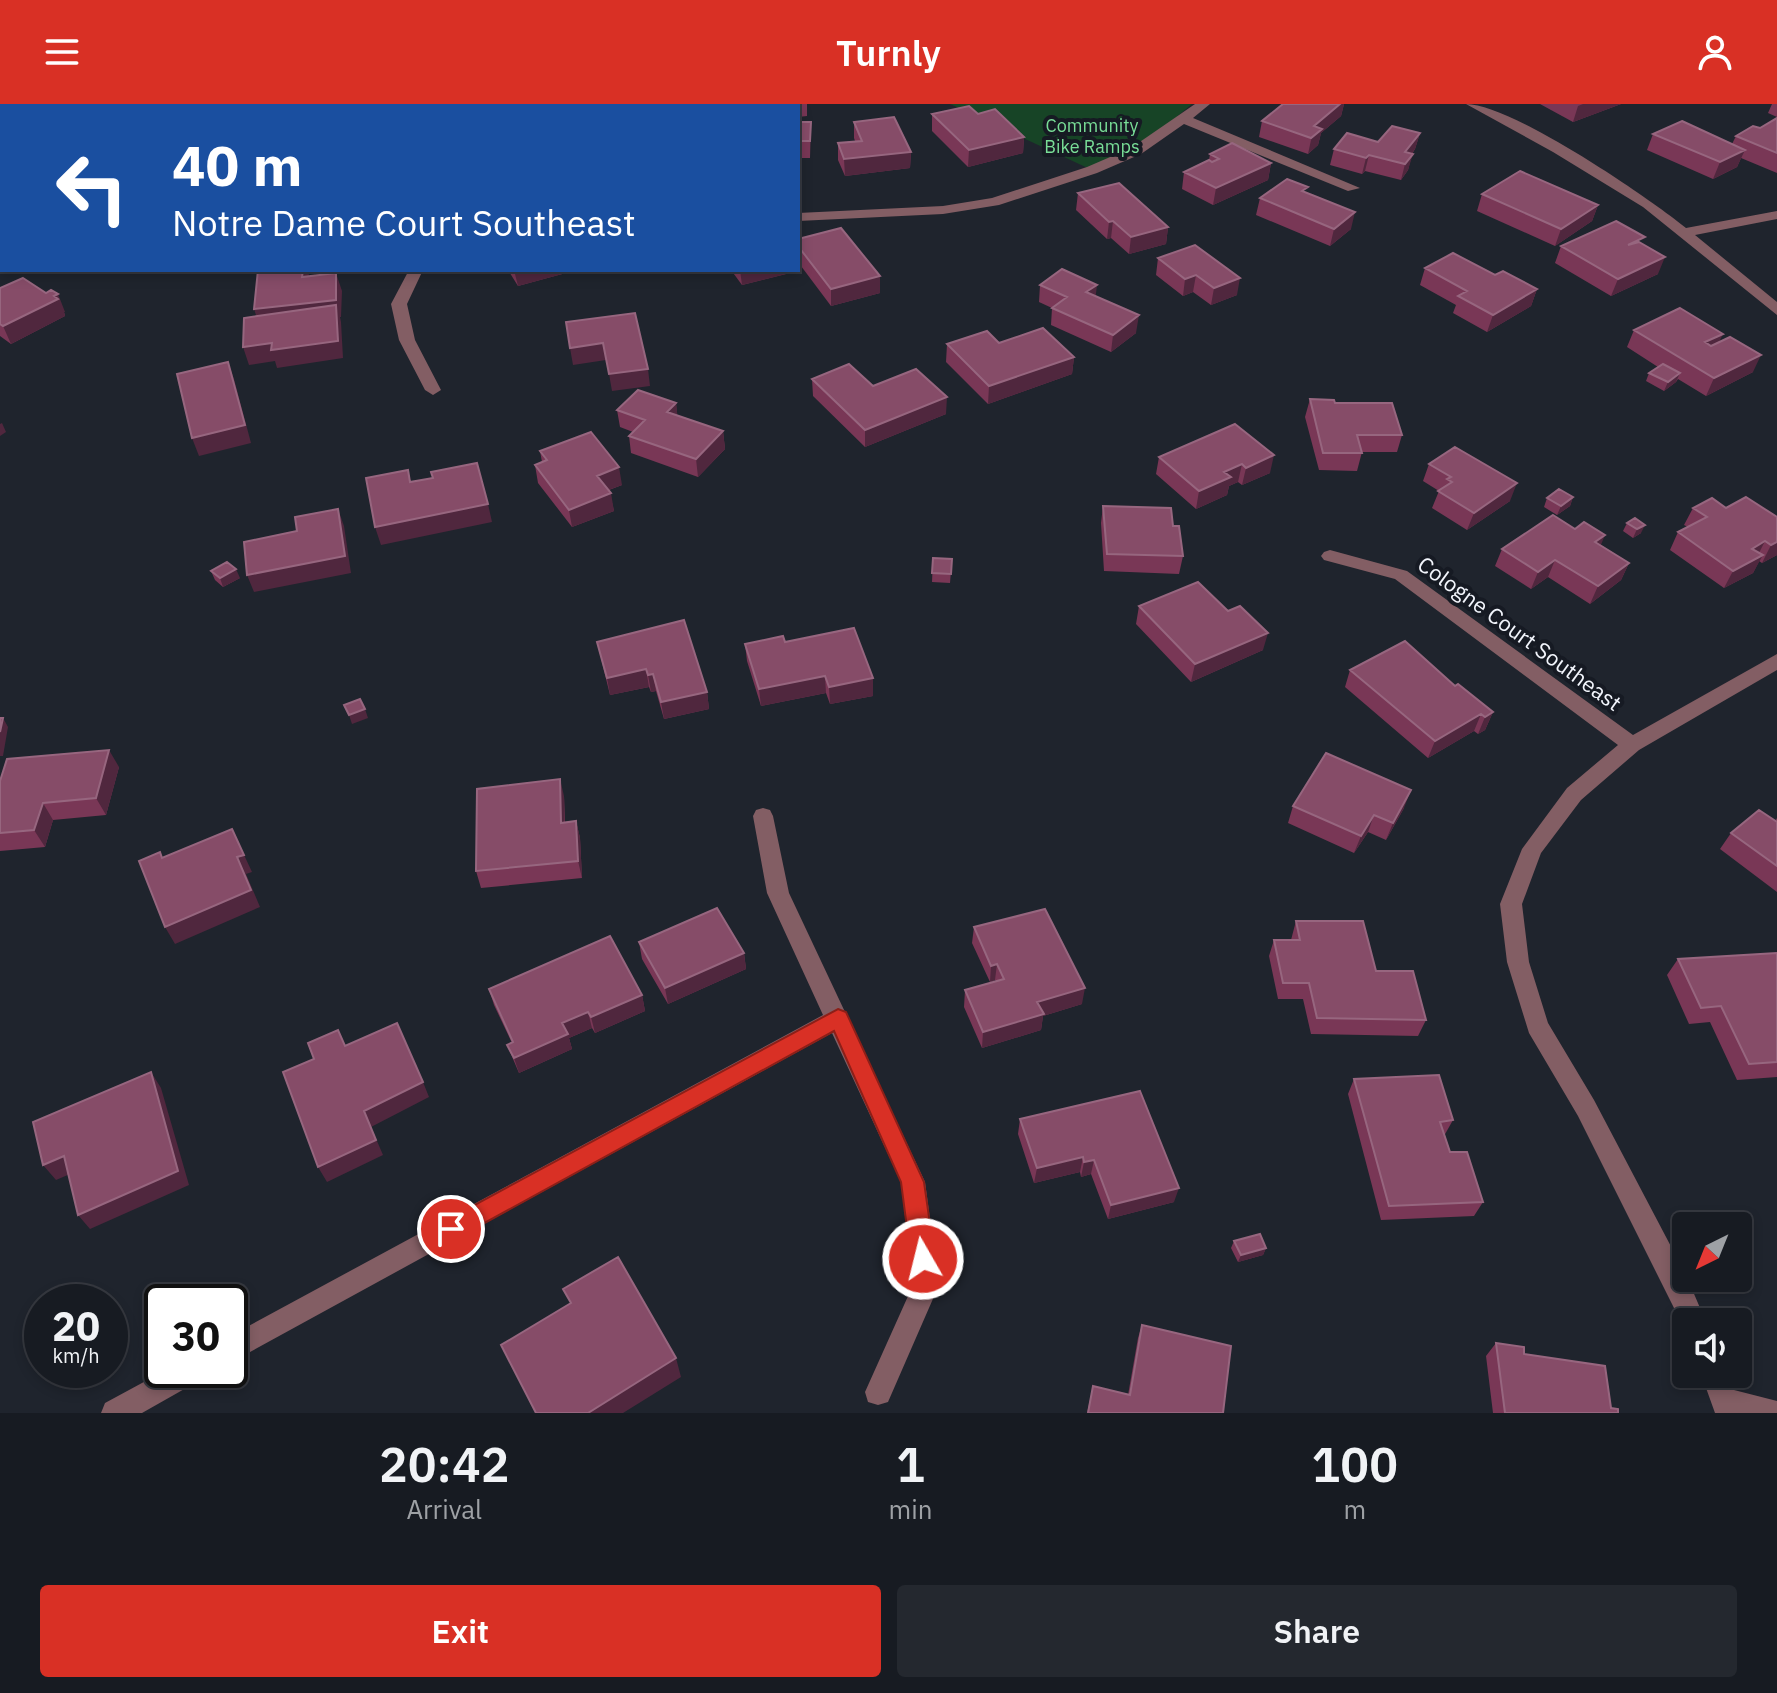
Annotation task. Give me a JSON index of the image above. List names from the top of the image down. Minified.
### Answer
{"streets":{"street":["Cologne Court Southeast"]},"parks":["Community Bike Ramps"],"north":"bottom left","page":{"header":"Turnly","turn":["40 m","Notre Dame Court Southeast"],"speed":"20 km/h","limit":"30","eta":["20:42","Arrival","1","min","100","m"],"buttons":["Exit","Share"]}}
